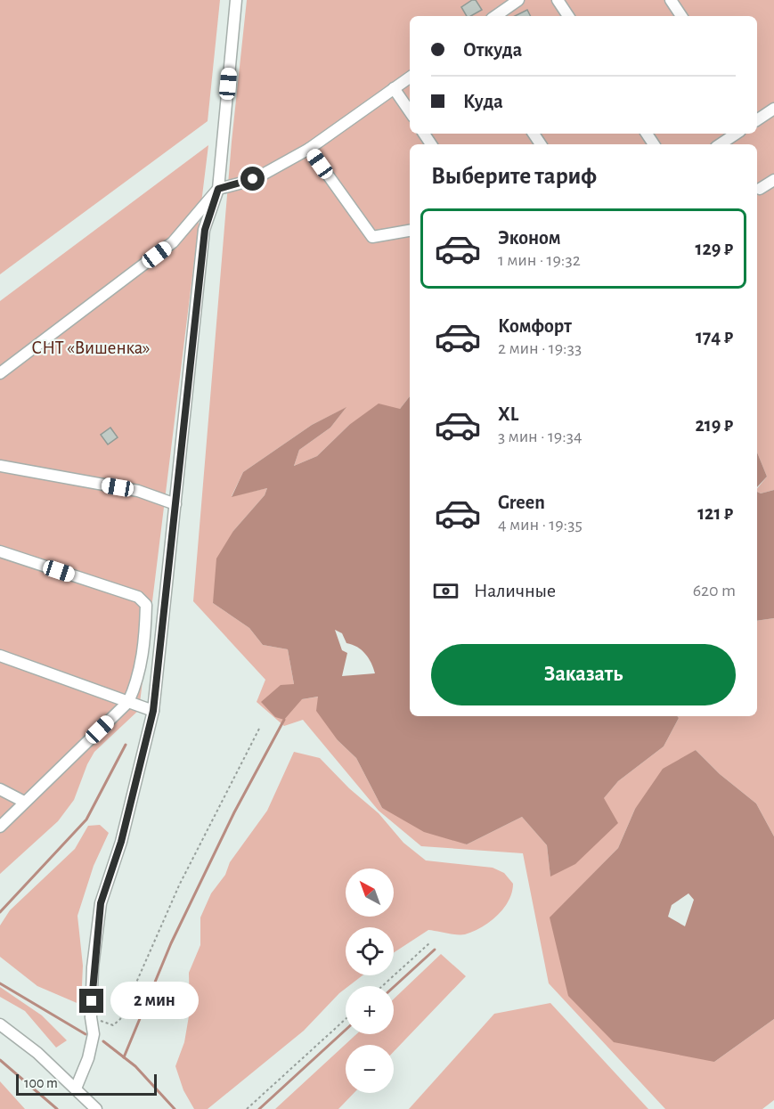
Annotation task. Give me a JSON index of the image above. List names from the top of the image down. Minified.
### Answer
{"parks":["СНТ «Вишенка»"],"scale_bar":"100 m","north":"top left","page":{"banner":["Откуда","Куда"],"heading":"Выберите тариф","list":[{"name":"Эконом","note":"1 мин · 19:32","value":"129 ₽"},{"name":"Комфорт","note":"2 мин · 19:33","value":"174 ₽"},{"name":"XL","note":"3 мин · 19:34","value":"219 ₽"},{"name":"Green","note":"4 мин · 19:35","value":"121 ₽"}],"pay":["Наличные","620 m"],"buttons":"Заказать","map_buttons":["+","−"],"bubble":"2 мин","scale":"100 m"}}
